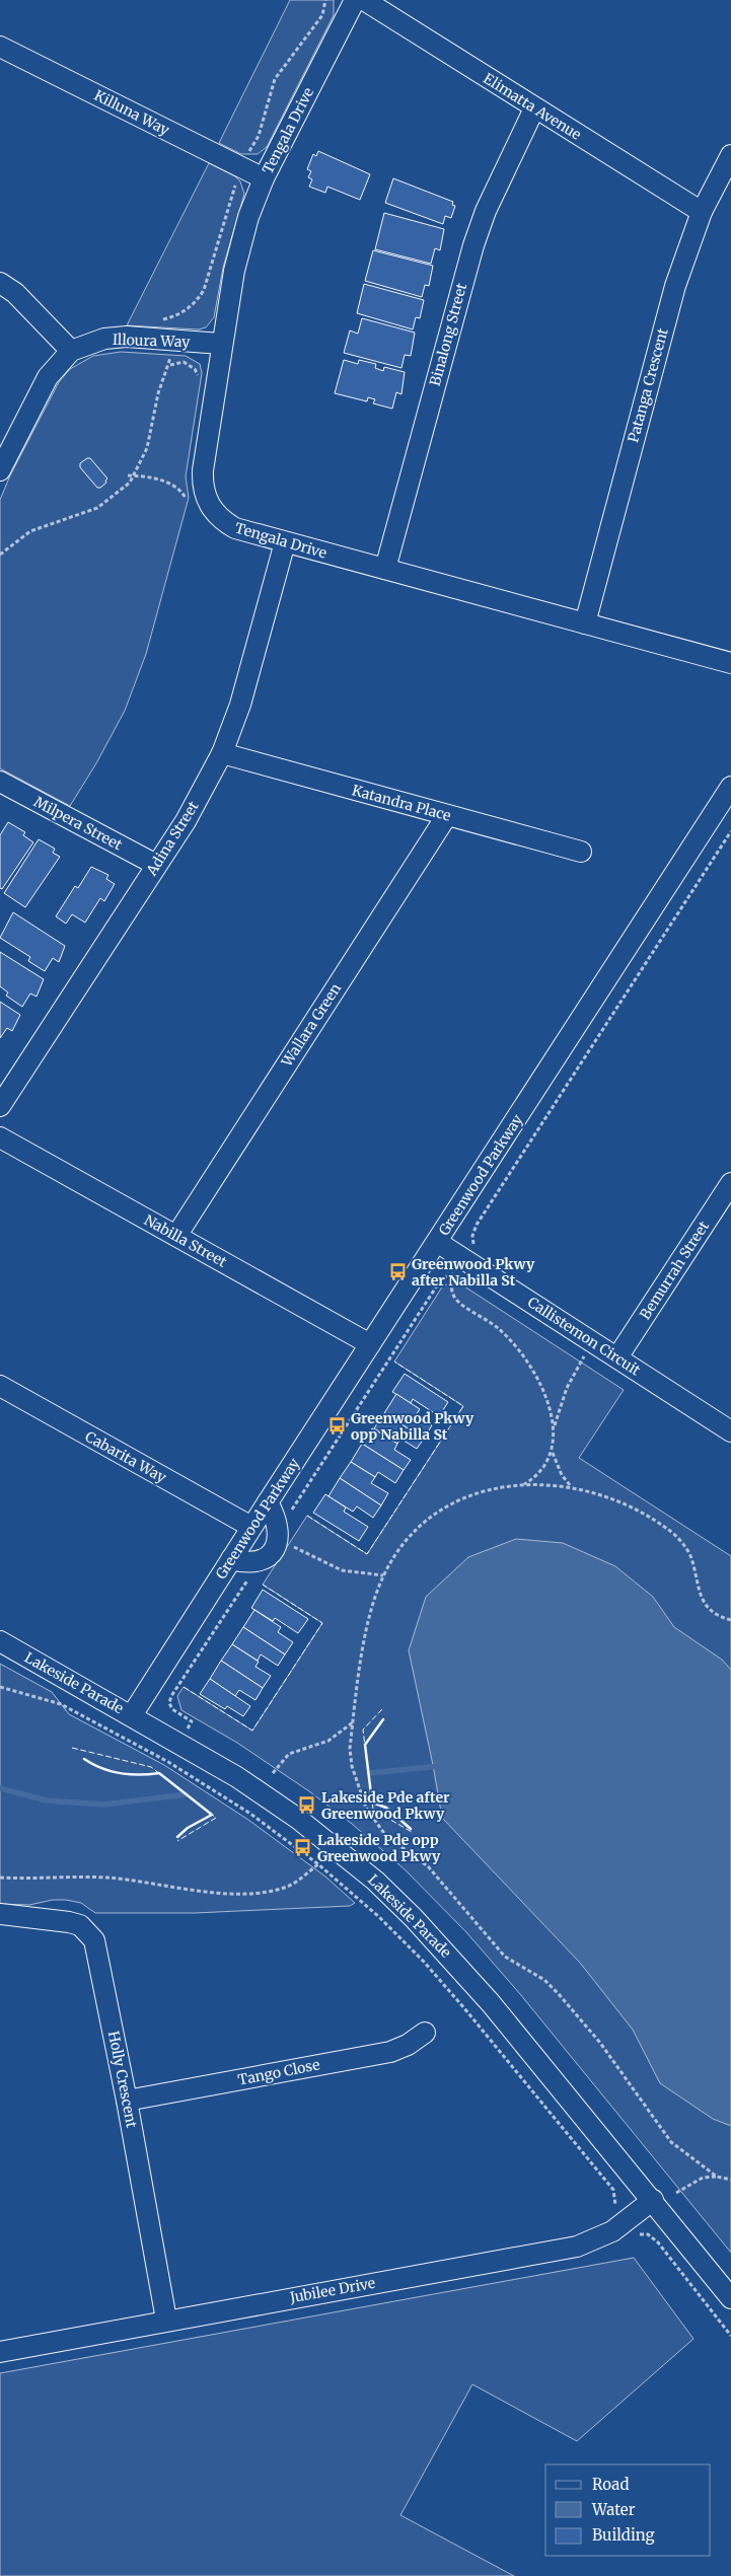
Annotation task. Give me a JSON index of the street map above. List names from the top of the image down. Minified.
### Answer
{"streets":{"street":["Elimatta Avenue","Killuna Way","Tengala Drive","Binalong Street","Illoura Way","Patanga Crescent","Katandra Place","Milpera Street","Adina Street","Wallara Green","Greenwood Parkway","Nabilla Street","Bemurrah Street","Callistemon Circuit","Cabarita Way","Lakeside Parade","Tango Close","Holly Crescent","Jubilee Drive"]},"crossings":[["Elimatta Avenue","Binalong Street"],["Elimatta Avenue","Patanga Crescent"],["Killuna Way","Tengala Drive"],["Tengala Drive","Binalong Street"],["Tengala Drive","Illoura Way"],["Tengala Drive","Patanga Crescent"],["Tengala Drive","Adina Street"],["Katandra Place","Adina Street"],["Katandra Place","Wallara Green"],["Milpera Street","Adina Street"],["Wallara Green","Nabilla Street"],["Greenwood Parkway","Nabilla Street"],["Greenwood Parkway","Callistemon Circuit"],["Greenwood Parkway","Cabarita Way"],["Greenwood Parkway","Lakeside Parade"],["Bemurrah Street","Callistemon Circuit"],["Lakeside Parade","Jubilee Drive"],["Tango Close","Holly Crescent"],["Holly Crescent","Jubilee Drive"]],"places":{"bus stop":["Greenwood Pkwy after Nabilla St","Greenwood Pkwy opp Nabilla St","Lakeside Pde after Greenwood Pkwy","Lakeside Pde opp Greenwood Pkwy"]},"legend":["Road","Water","Building"]}
